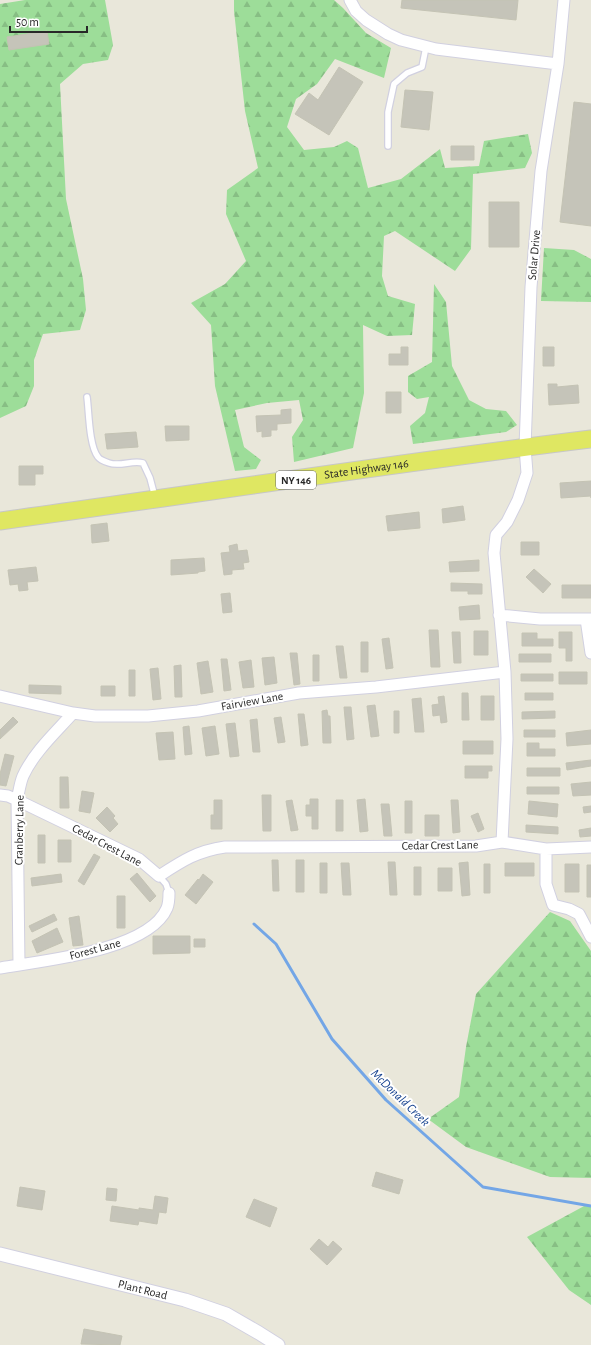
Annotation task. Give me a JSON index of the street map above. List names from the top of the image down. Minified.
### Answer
{"streets":{"main road":["State Highway 146","NY 146"],"street":["Solar Drive","Fairview Lane","Cranberry Lane","Cedar Crest Lane","Forest Lane","Plant Road"]},"crossings":[["Solar Drive","State Highway 146"],["Fairview Lane","Cranberry Lane"],["Cranberry Lane","Cedar Crest Lane"],["Cranberry Lane","Forest Lane"]],"water":["McDonald Creek"],"scale_bar":"50 m"}
